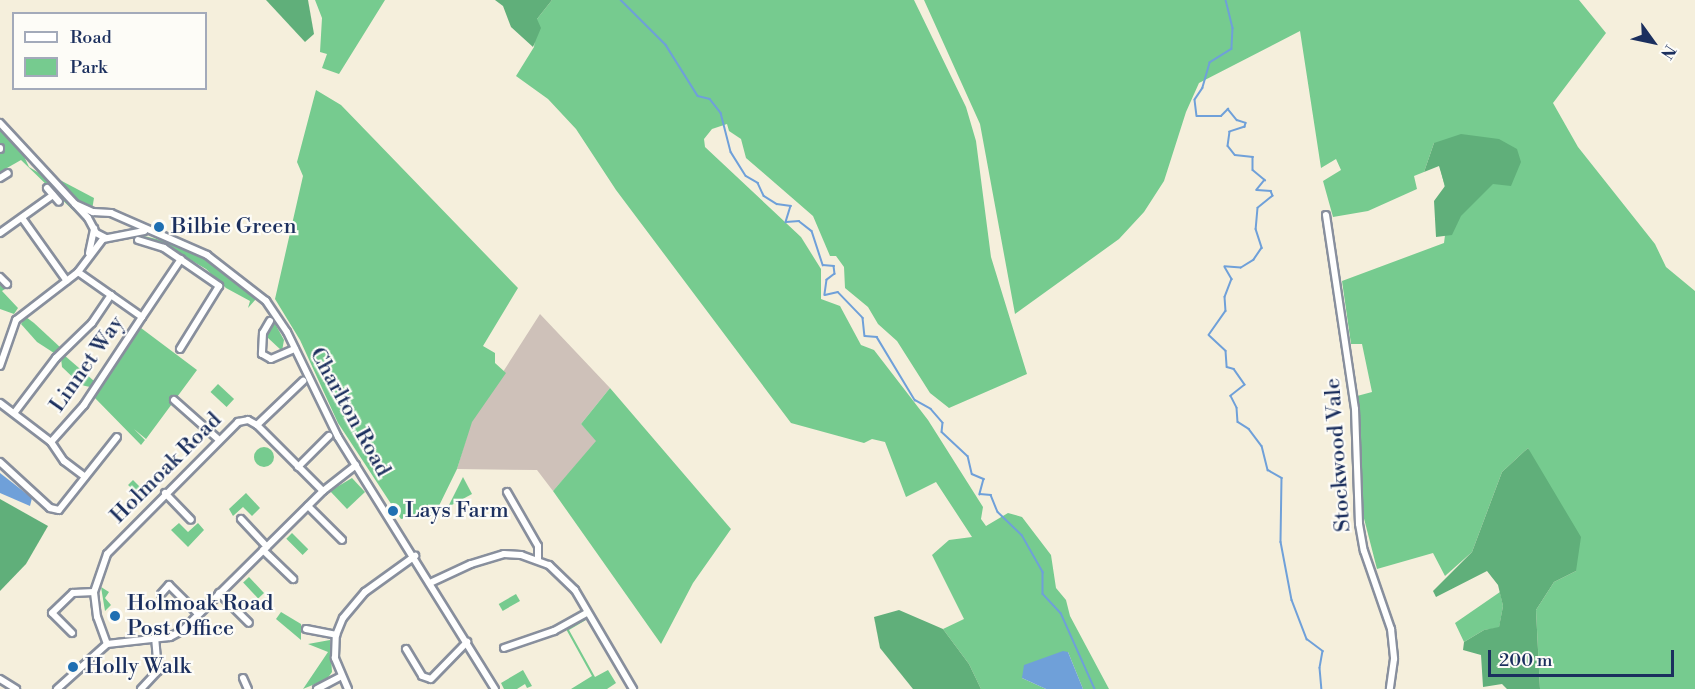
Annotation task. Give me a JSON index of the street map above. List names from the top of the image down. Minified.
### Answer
{"streets":{"street":["Linnet Way","Charlton Road","Stockwood Vale","Holmoak Road"]},"places":["Bilbie Green","Lays Farm","Holmoak Road Post Office","Holly Walk"],"legend":["Road","Park"],"scale_bar":"200 m","north":"bottom right"}
